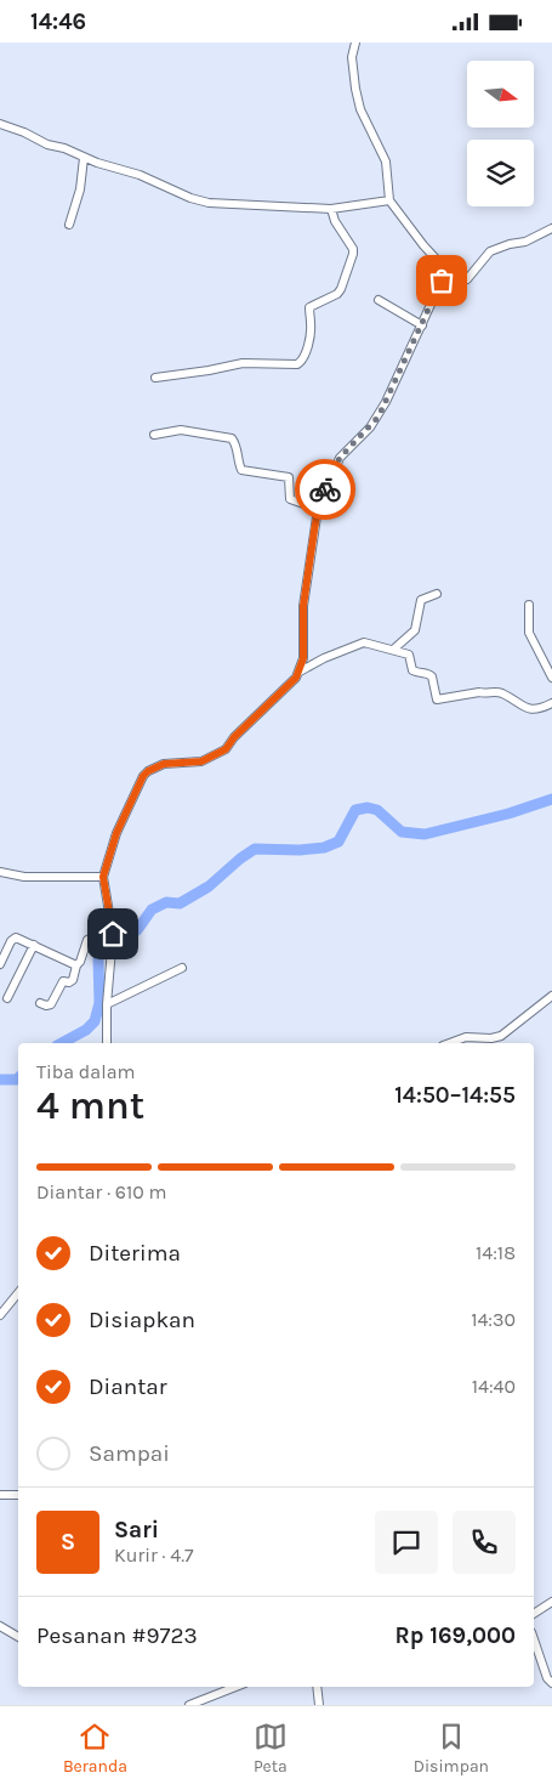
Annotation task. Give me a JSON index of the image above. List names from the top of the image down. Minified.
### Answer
{"north":"right","page":{"status":"14:46","heading":["4 mnt","Tiba dalam","14:50–14:55"],"panel":["Sari","Kurir · 4.7","Pesanan #9723","Rp 169,000"],"bar":"Diantar · 610 m","list":[["Diterima","14:18"],["Disiapkan","14:30"],["Diantar","14:40"],"Sampai"],"round":"S","tabs":["Beranda","Peta","Disimpan"]}}
